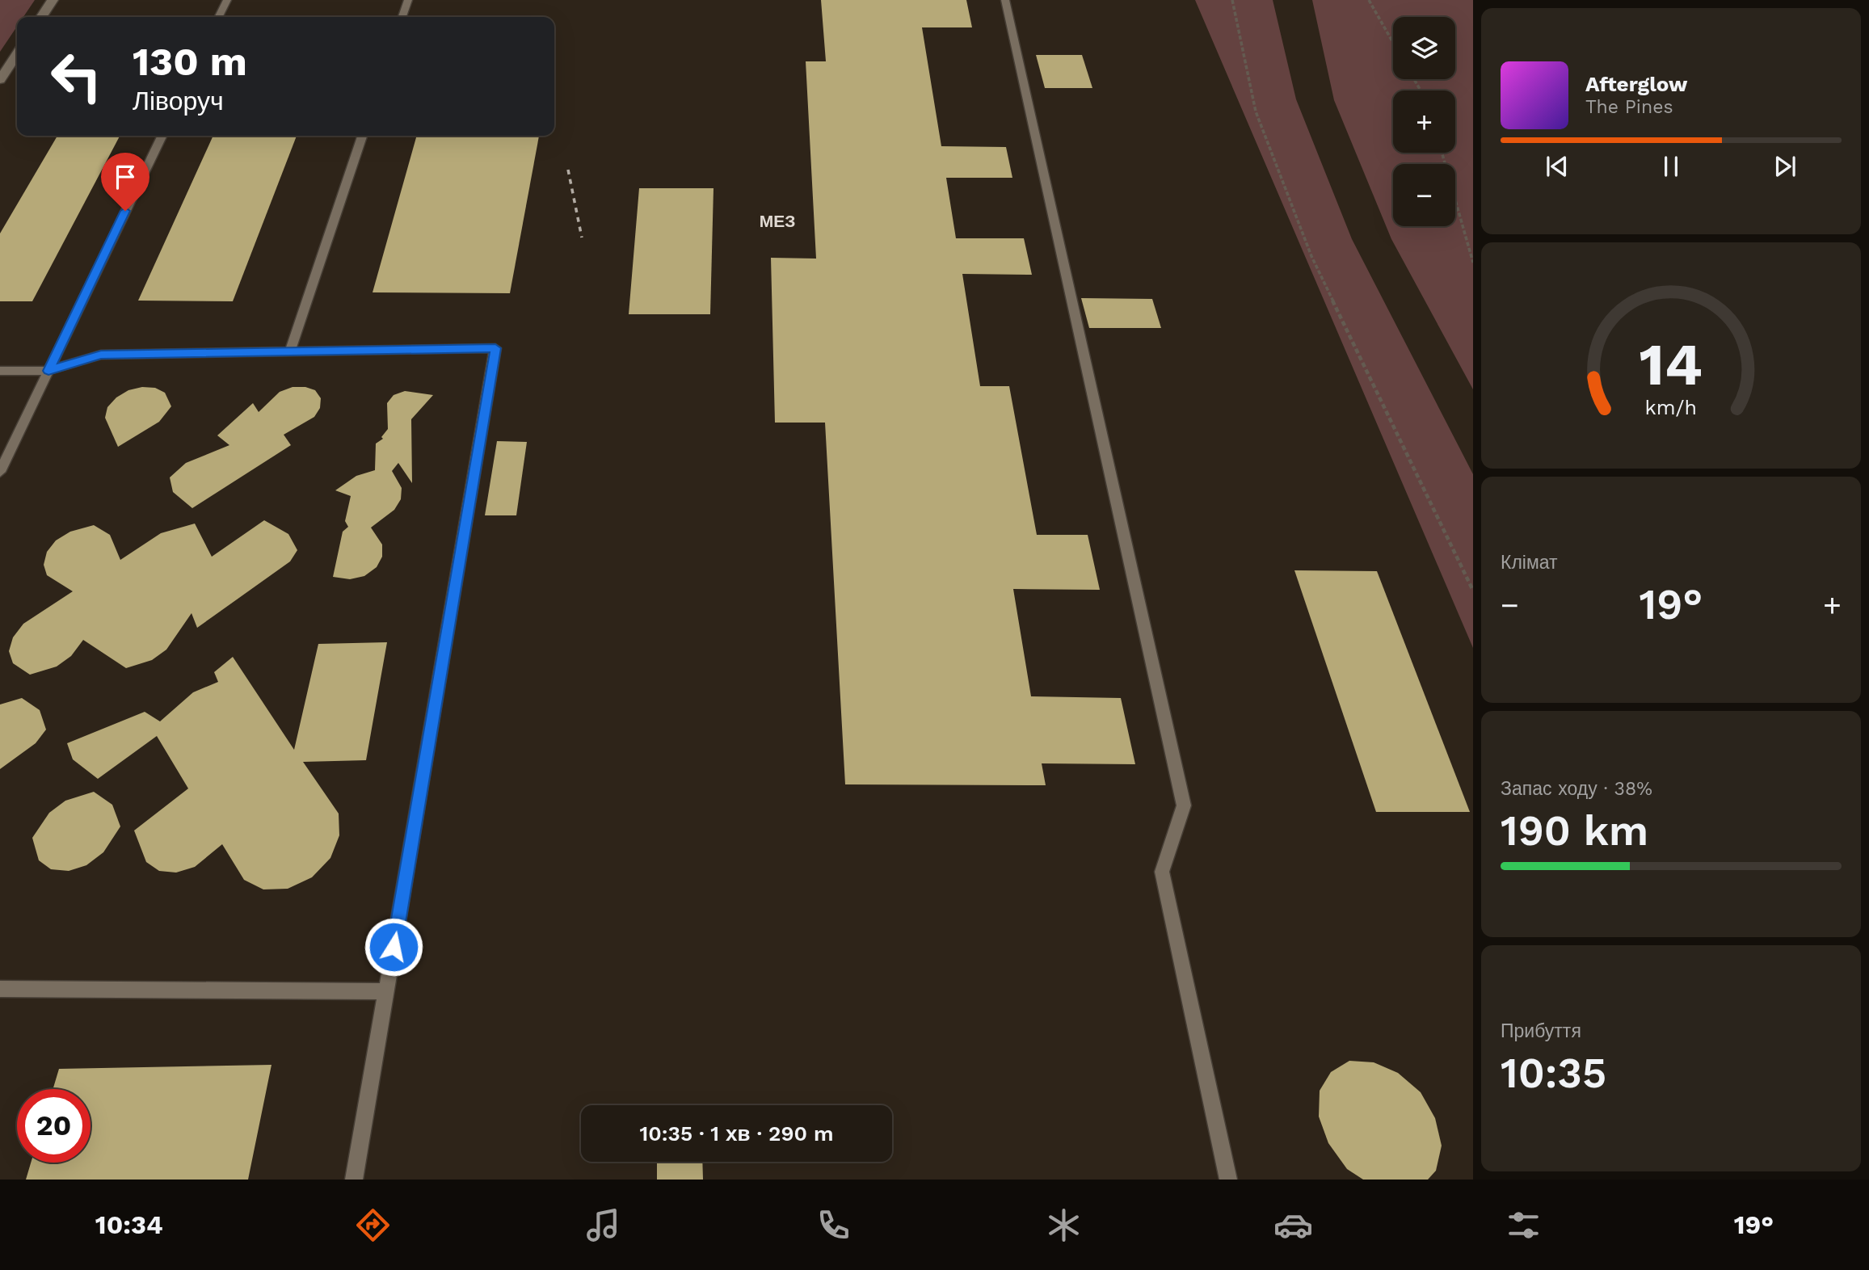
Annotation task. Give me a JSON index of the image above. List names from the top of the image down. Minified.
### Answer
{"districts":["МЕЗ"],"page":{"map_buttons":["+","−"],"turn":["130 m","Ліворуч"],"song":["Afterglow","The Pines"],"tile":["Клімат",["Запас ходу · 38%","190 km"],["Прибуття","10:35"]],"heat":["−","19°","+"],"limit":"20","trip":"10:35 · 1 хв · 290 m","tabs":["10:34","19°"],"gauge":["14","km/h"]}}
